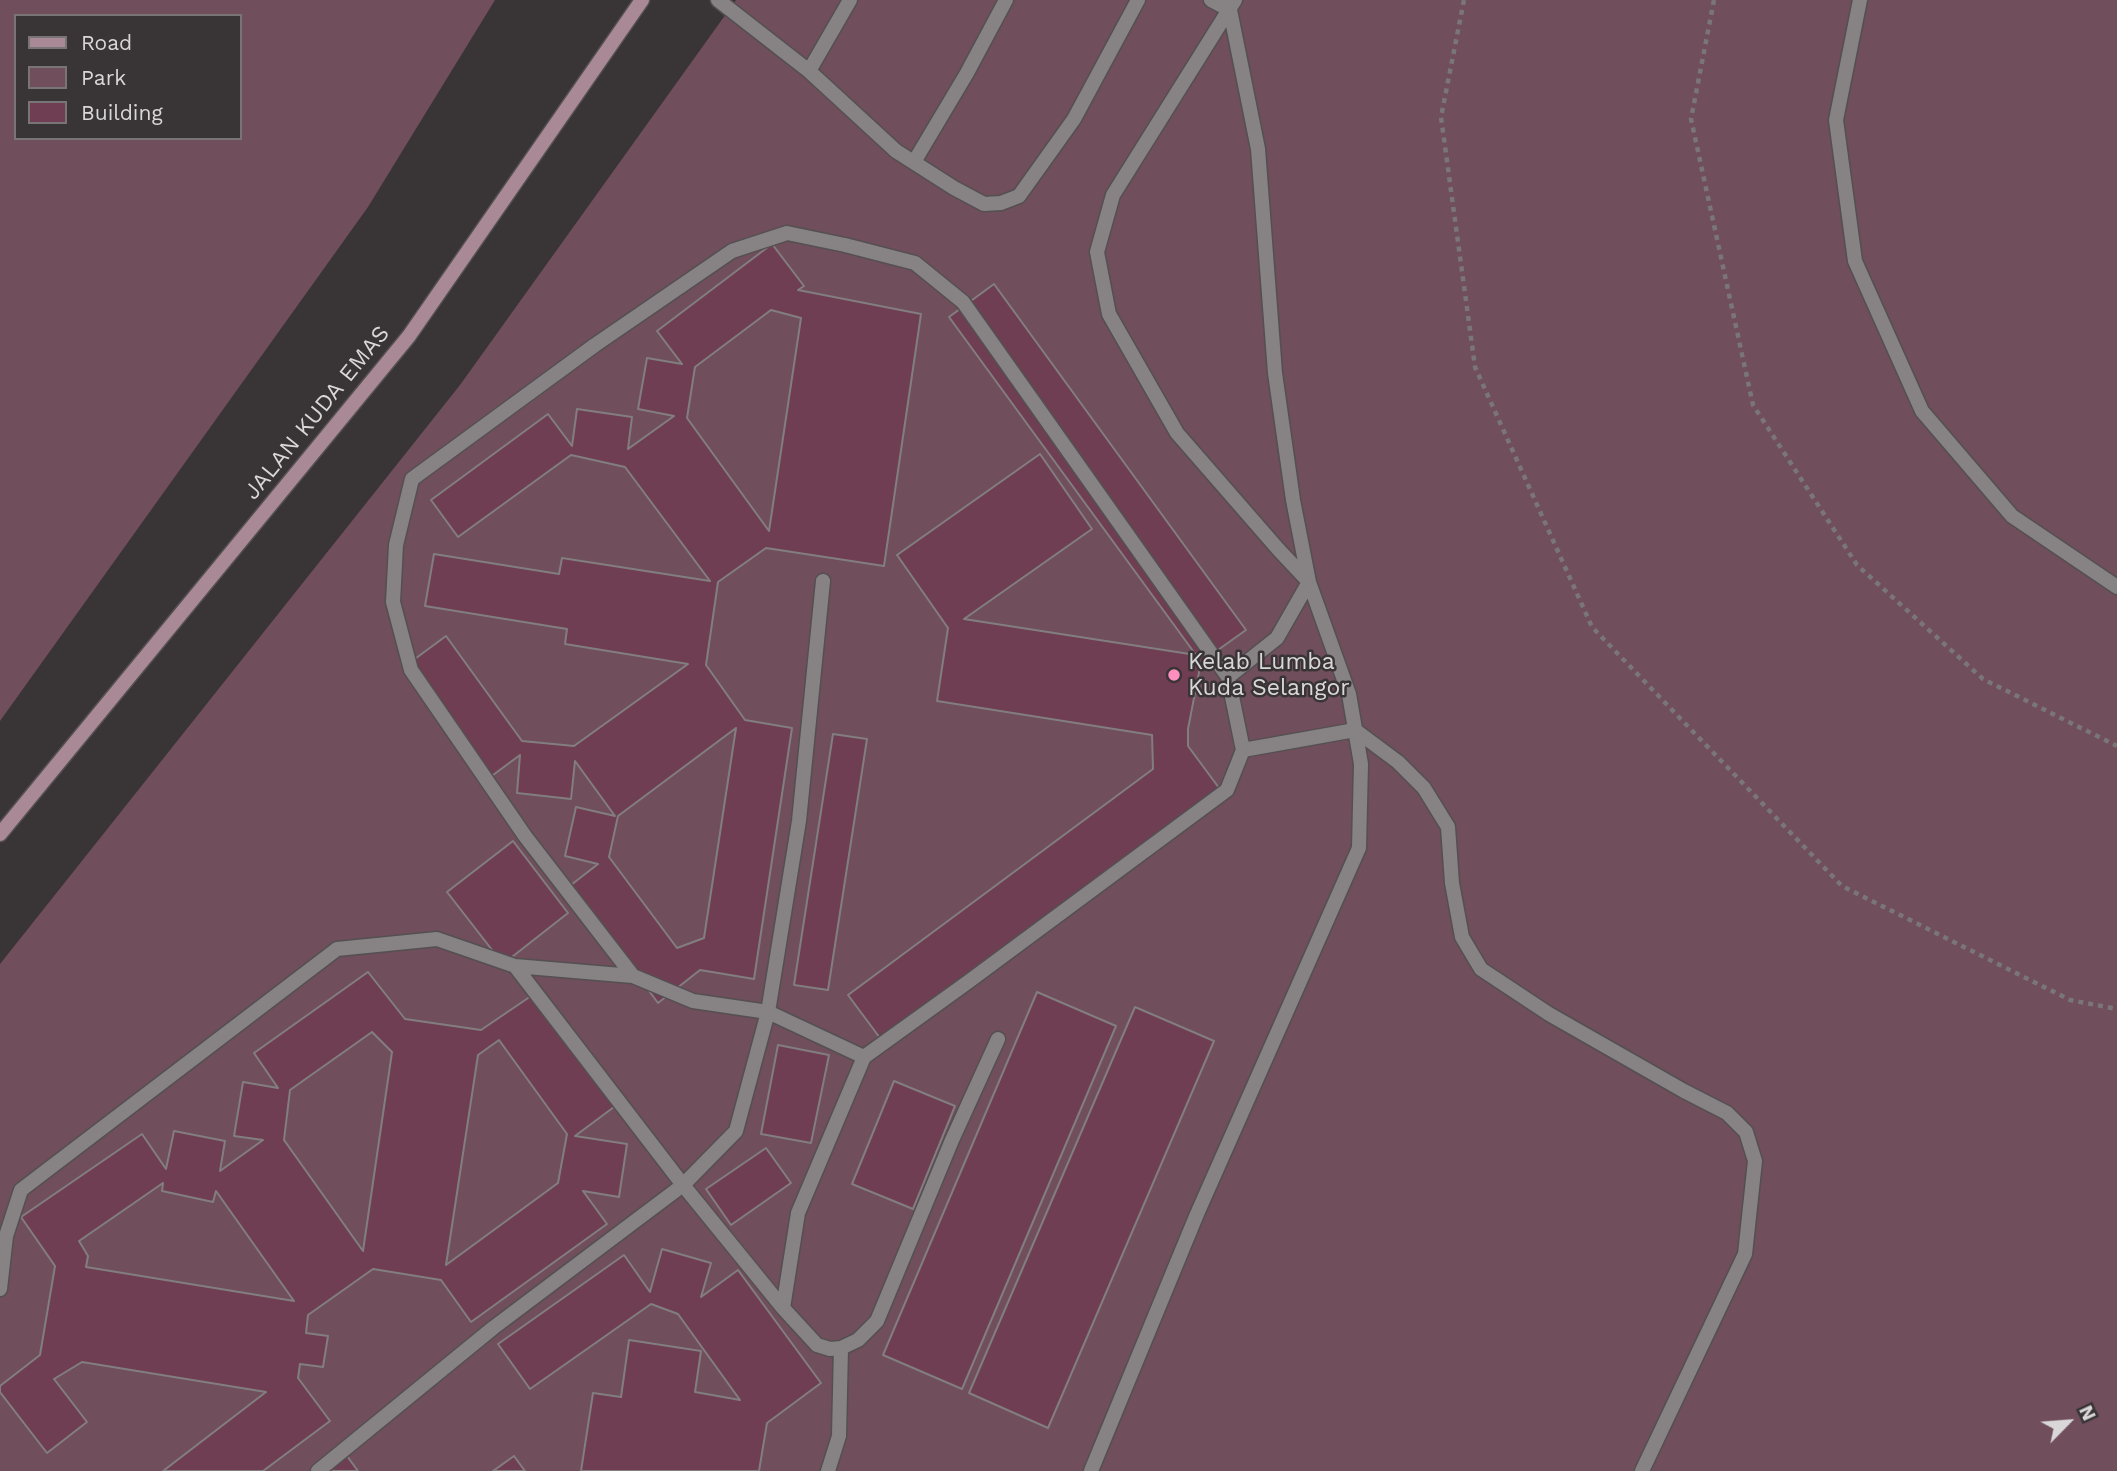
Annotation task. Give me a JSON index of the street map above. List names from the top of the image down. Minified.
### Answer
{"streets":{"street":["JALAN KUDA EMAS"]},"places":["Kelab Lumba Kuda Selangor"],"legend":["Road","Park","Building"],"north":"top right"}
